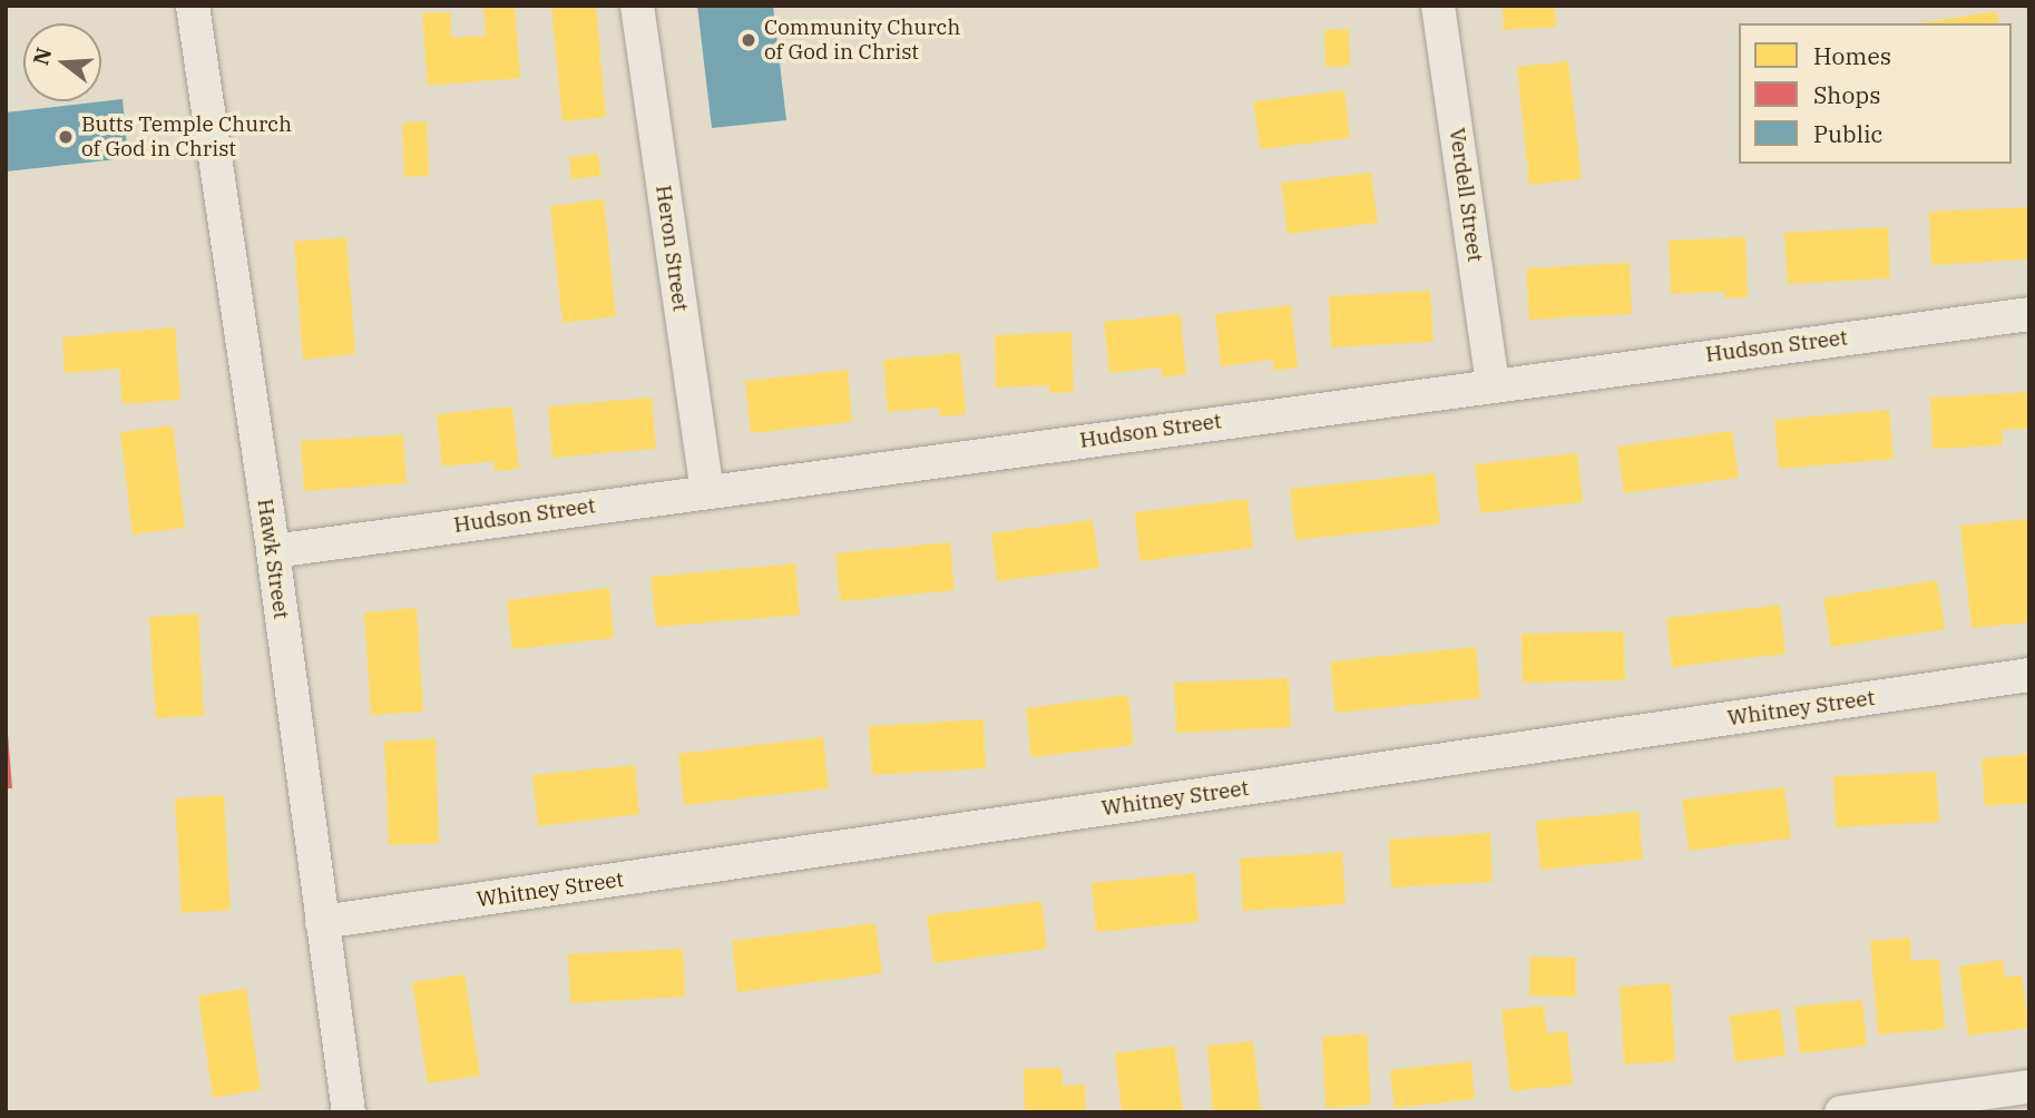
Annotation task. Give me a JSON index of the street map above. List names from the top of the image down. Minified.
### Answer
{"streets":{"street":["Verdell Street","Heron Street","Hudson Street","Hawk Street","Whitney Street"]},"crossings":[["Verdell Street","Hudson Street"],["Heron Street","Hudson Street"],["Hudson Street","Hawk Street"],["Hawk Street","Whitney Street"]],"places":["Community Church of God in Christ","Butts Temple Church of God in Christ"],"legend":["Homes","Shops","Public"],"north":"left"}
